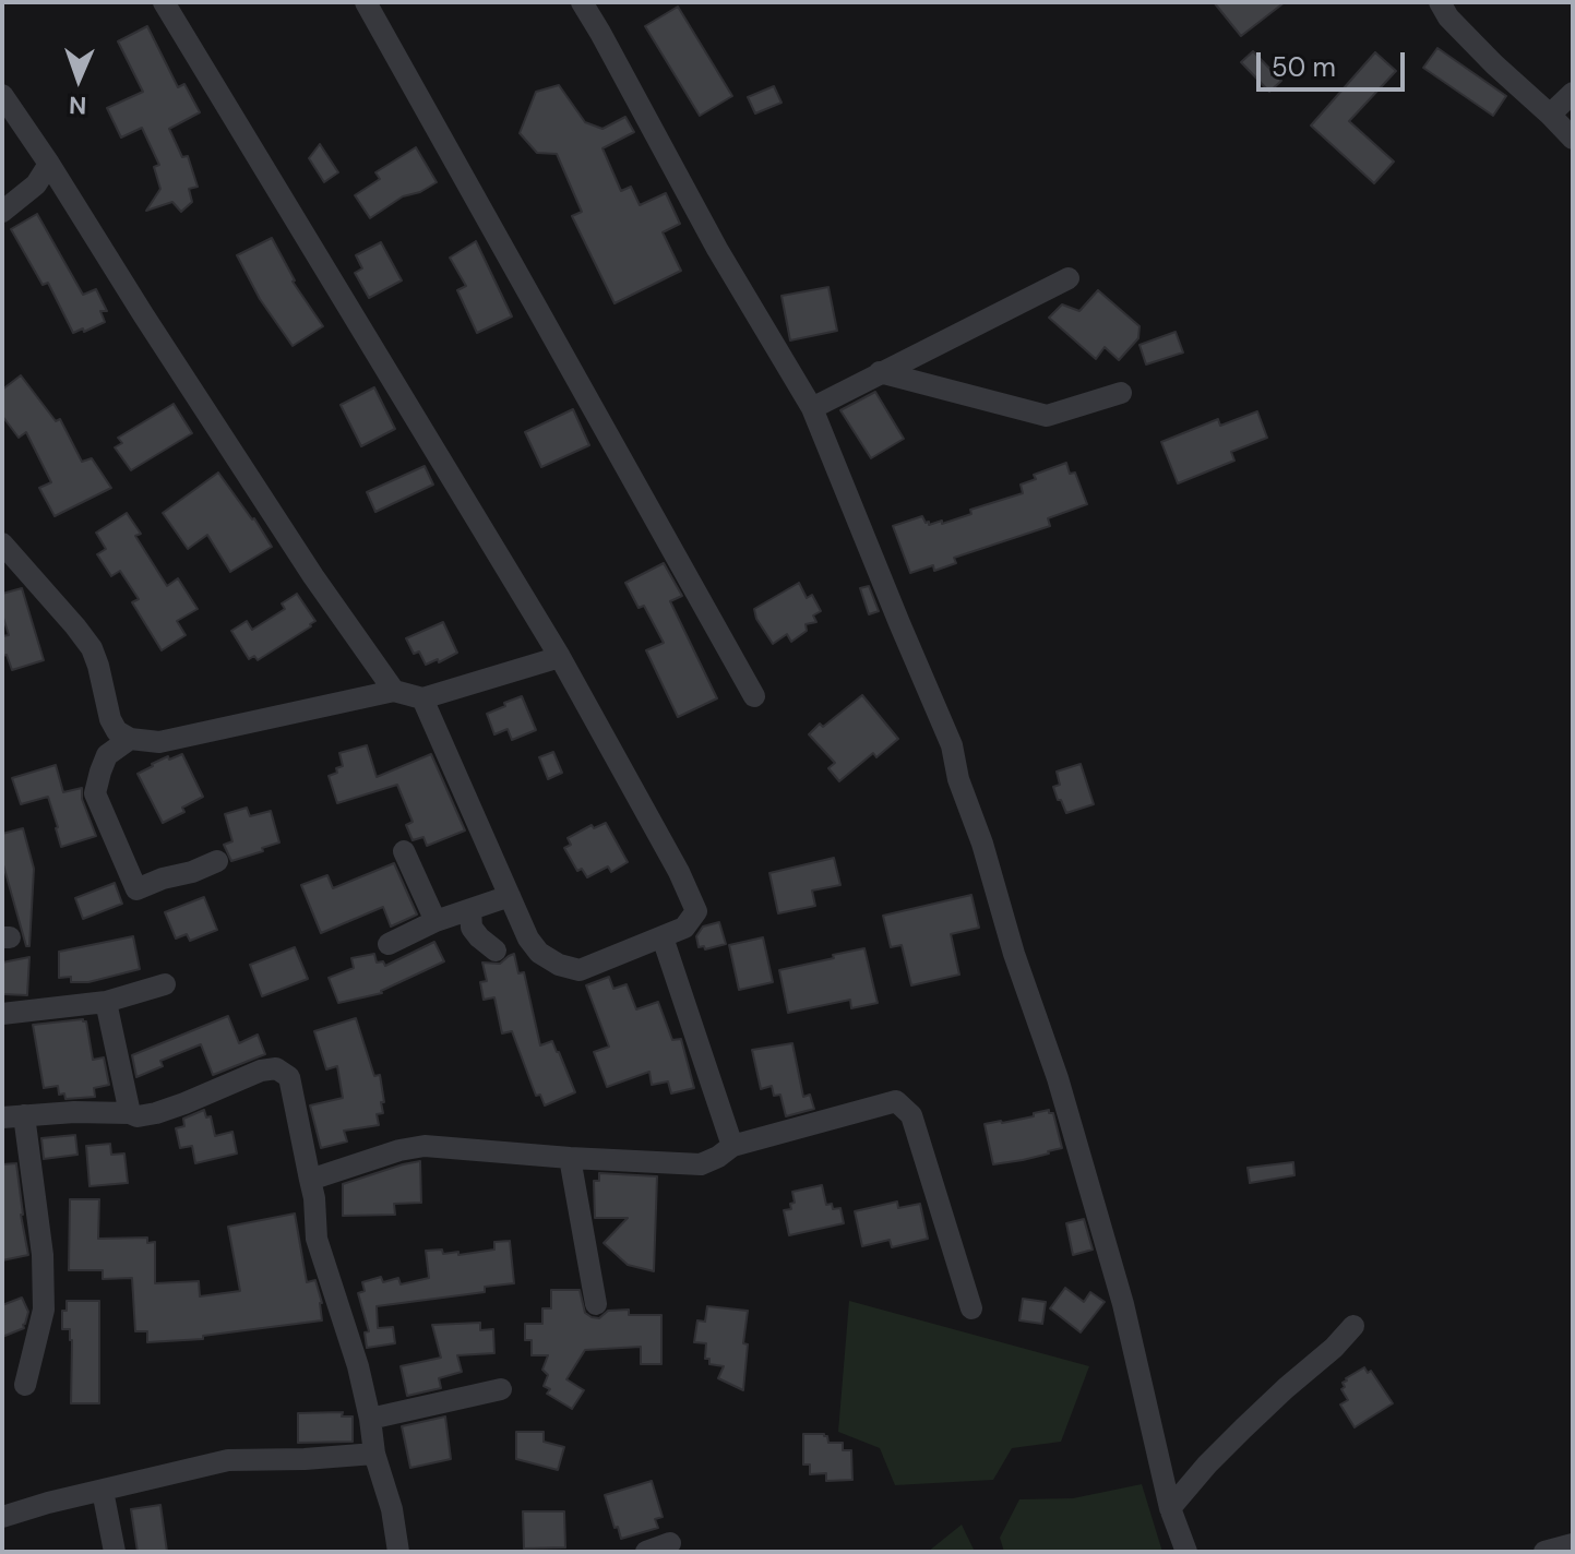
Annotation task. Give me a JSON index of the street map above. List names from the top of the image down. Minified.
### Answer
{"scale_bar":"50 m","north":"bottom"}
